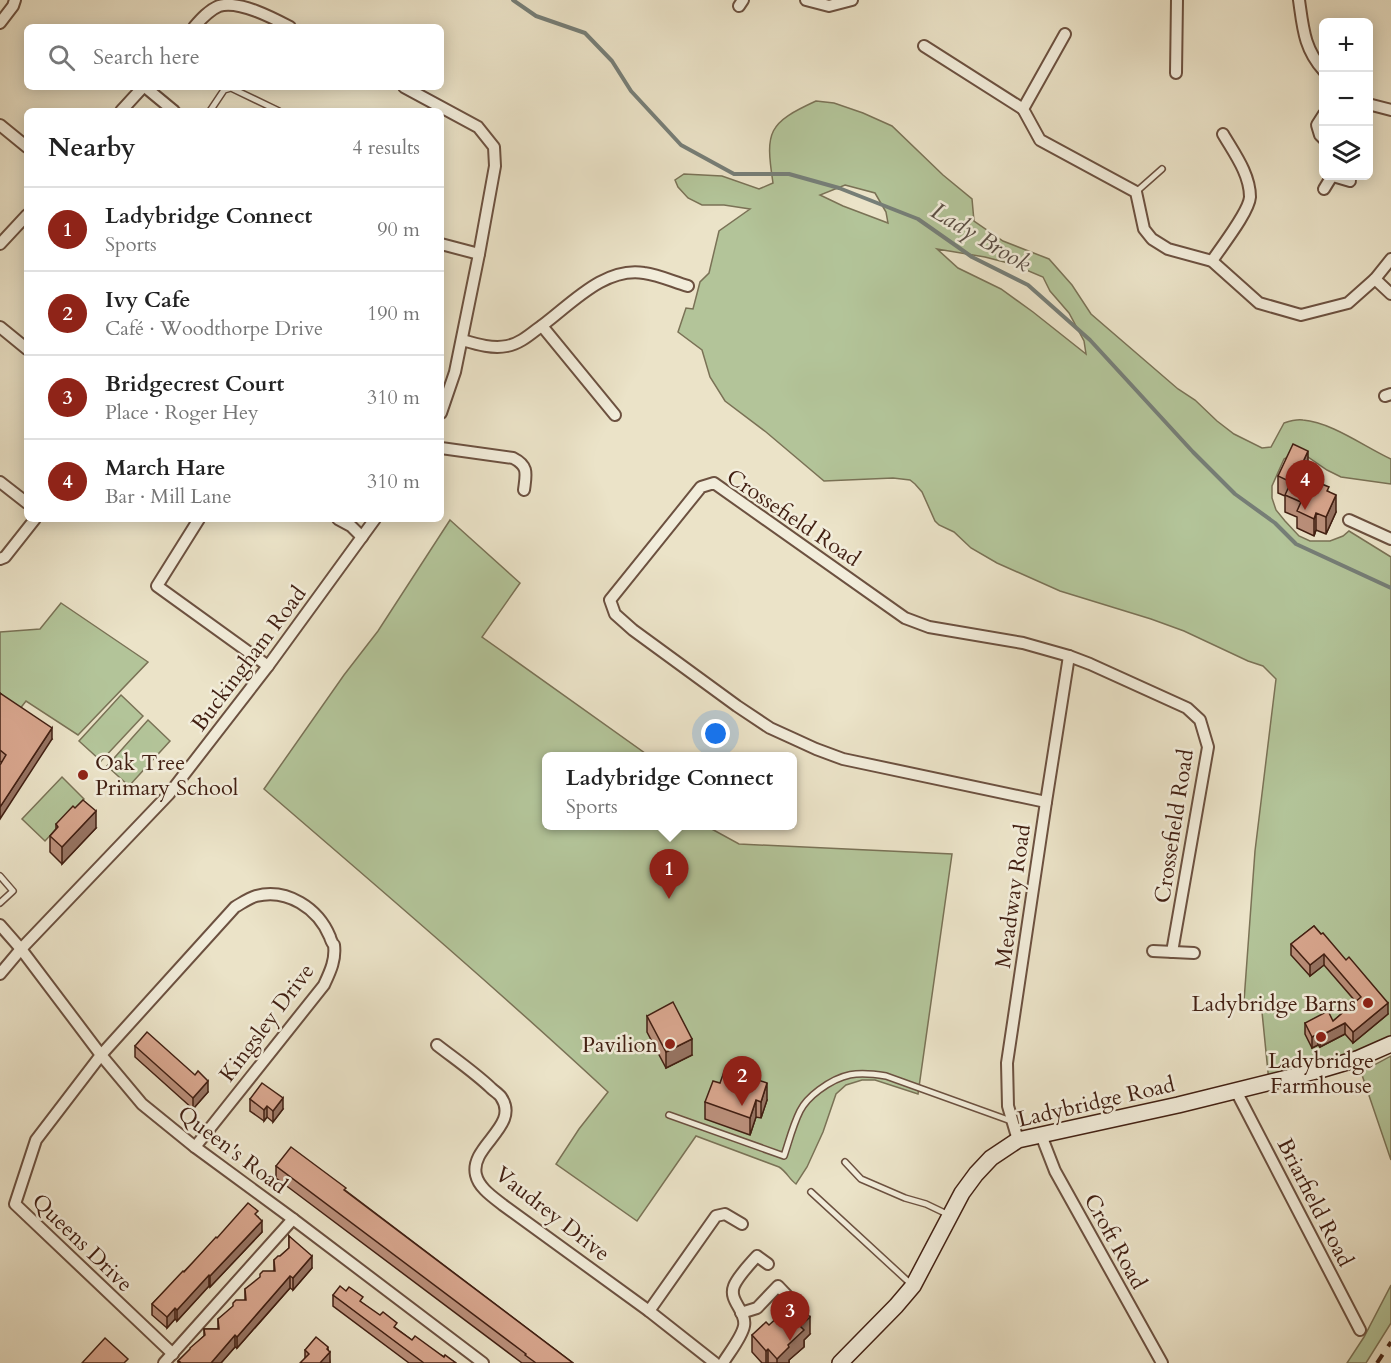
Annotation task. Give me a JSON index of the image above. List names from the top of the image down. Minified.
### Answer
{"streets":{"street":["Crossefield Road","Buckingham Road","Meadway Road","Kingsley Drive","Ladybridge Road","Queen's Road","Briarfield Road","Vaudrey Drive","Croft Road","Queens Drive"]},"crossings":[["Crossefield Road","Meadway Road"],["Buckingham Road","Queen's Road"],["Meadway Road","Ladybridge Road"],["Kingsley Drive","Queen's Road"],["Kingsley Drive","Queens Drive"],["Ladybridge Road","Briarfield Road"],["Ladybridge Road","Croft Road"],["Queen's Road","Queens Drive"]],"water":["Lady Brook"],"places":["Oak Tree Primary School","Ladybridge Barns","Ladybridge Farmhouse","Pavilion"],"page":{"map_buttons":["+","−"],"search":"Search here","heading":["Nearby","4 results"],"list":[{"mark":"1","name":"Ladybridge Connect","note":"Sports","value":"90 m"},{"mark":"2","name":"Ivy Cafe","note":"Café · Woodthorpe Drive","value":"190 m"},{"mark":"3","name":"Bridgecrest Court","note":"Place · Roger Hey","value":"310 m"},{"mark":"4","name":"March Hare","note":"Bar · Mill Lane","value":"310 m"}],"pins":["4","1","2","3"],"popup":["Ladybridge Connect","Sports"]}}
